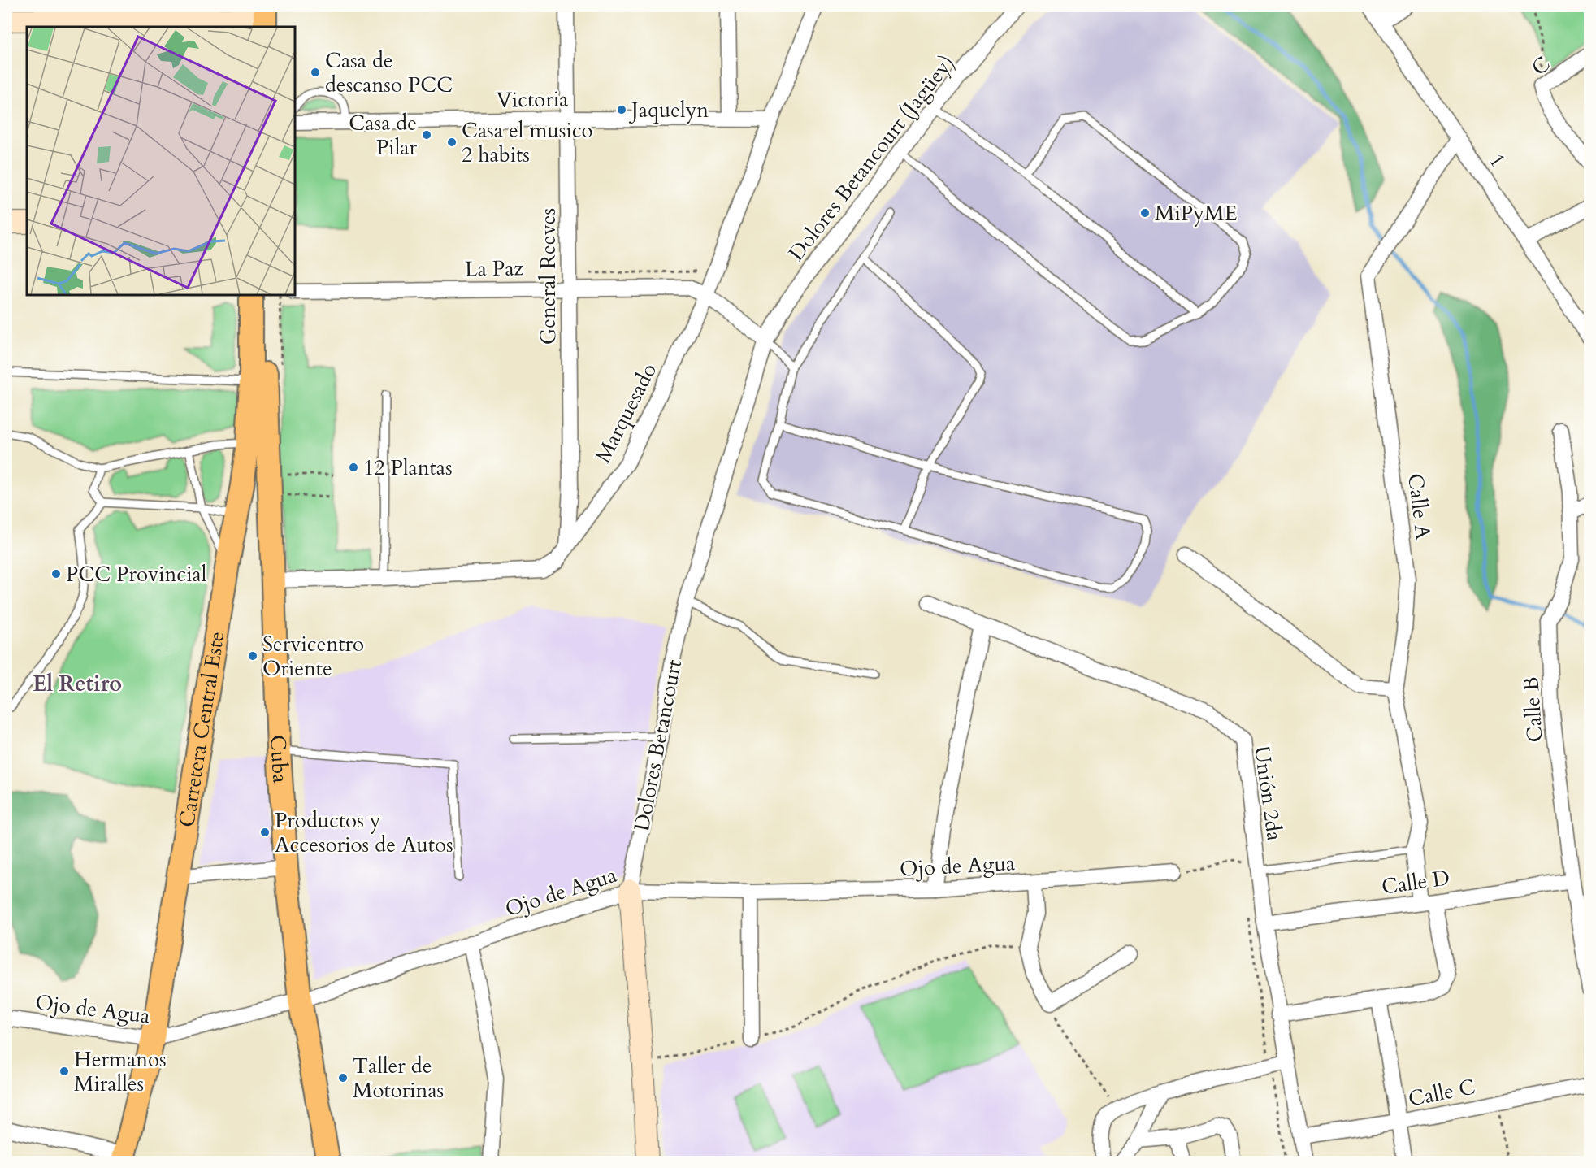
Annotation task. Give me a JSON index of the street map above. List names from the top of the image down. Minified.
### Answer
{"streets":{"main road":["Carretera Central Este","Cuba"],"street":["C","Victoria","Dolores Betancourt (Jagüey)","1","La Paz","General Reeves","Marquesado","Calle A","Calle B","Dolores Betancourt","Unión 2da","Ojo de Agua","Calle D","Calle C"]},"crossings":[["Victoria","General Reeves"],["Victoria","Marquesado"],["Dolores Betancourt (Jagüey)","La Paz"],["Dolores Betancourt (Jagüey)","Dolores Betancourt"],["1","Calle A"],["La Paz","General Reeves"],["La Paz","Marquesado"],["La Paz","Dolores Betancourt"],["General Reeves","Marquesado"],["Marquesado","Cuba"],["Calle A","Calle D"],["Calle B","Calle D"],["Carretera Central Este","Cuba"],["Carretera Central Este","Ojo de Agua"],["Dolores Betancourt","Ojo de Agua"],["Cuba","Ojo de Agua"],["Unión 2da","Calle D"],["Unión 2da","Calle C"]],"districts":["El Retiro"],"places":["Casa de descanso PCC","Jaquelyn","Casa de Pilar","Casa el musico 2 habits","MiPyME","12 Plantas","PCC Provincial","Servicentro Oriente","Productos y Accesorios de Autos","Hermanos Miralles","Taller de Motorinas"]}
